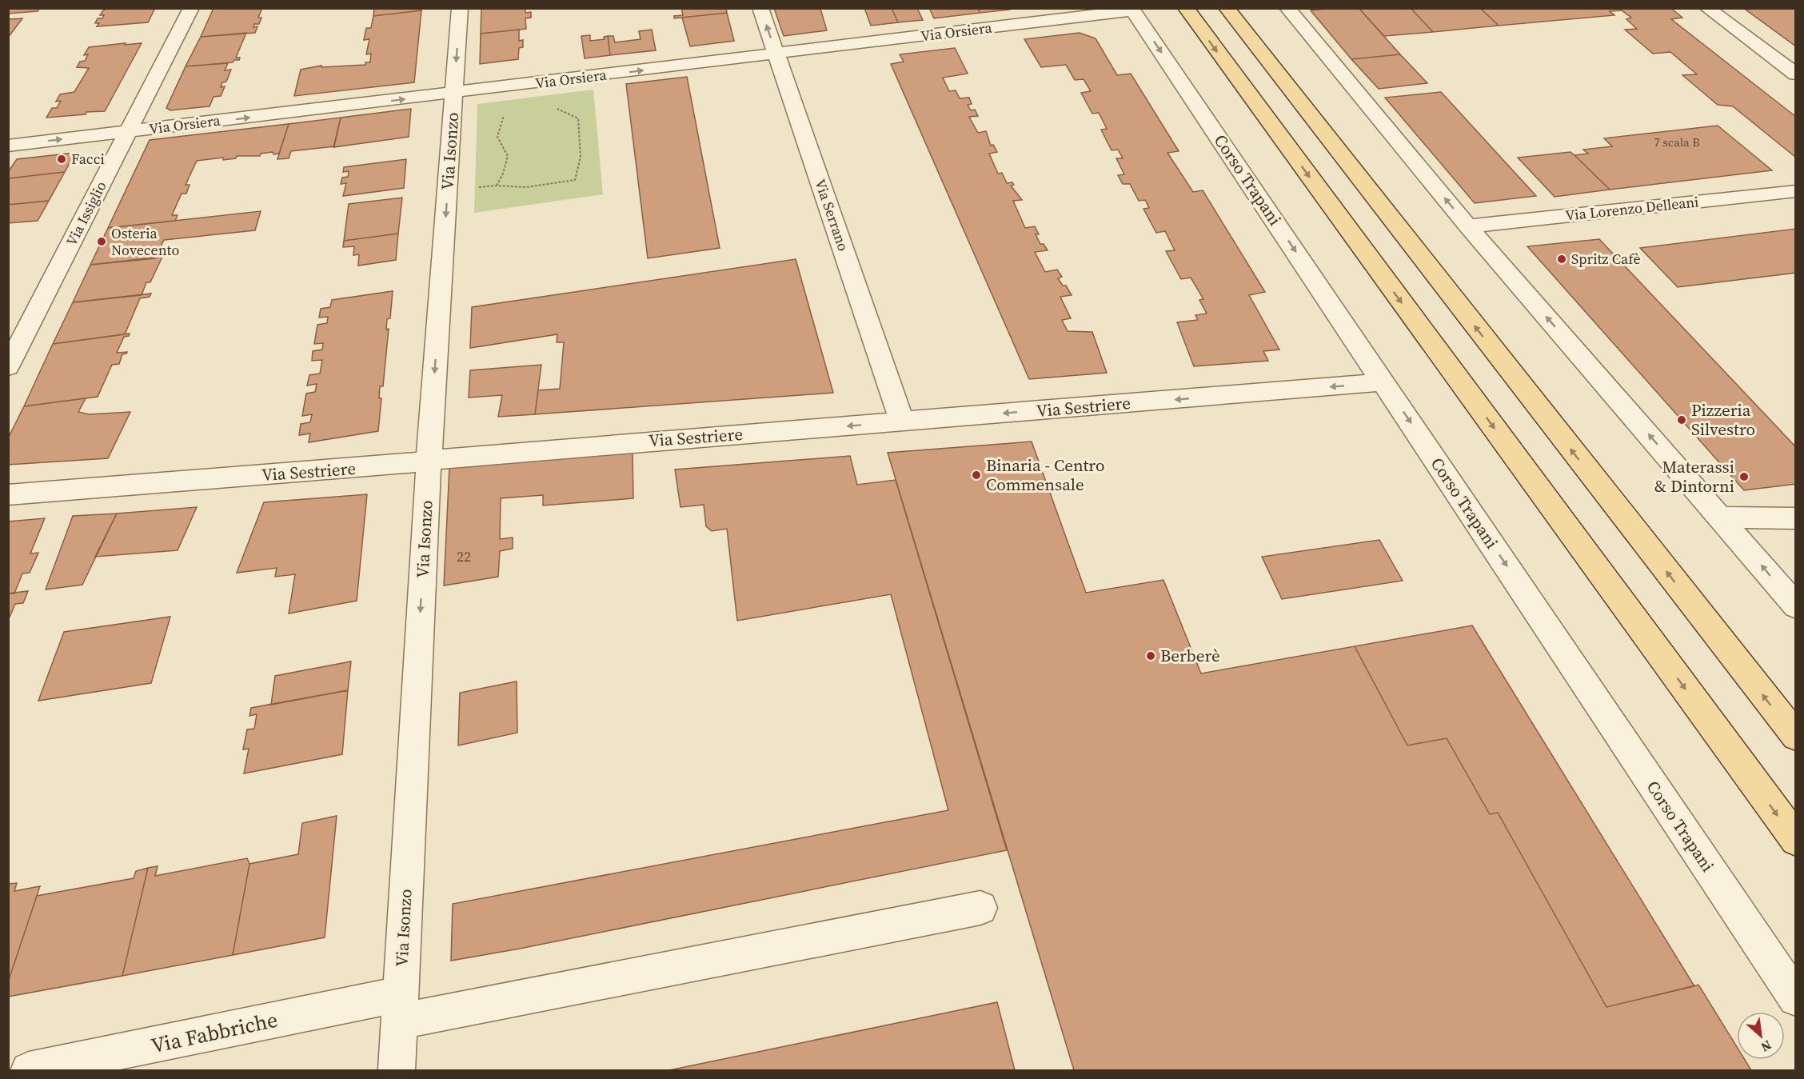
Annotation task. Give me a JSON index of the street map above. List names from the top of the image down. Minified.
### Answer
{"streets":{"street":["Via Orsiera","Via Isonzo","Corso Trapani","Via Lorenzo Delleani","Via Issiglio","Via Serrano","Via Sestriere","Via Fabbriche"]},"crossings":[["Via Orsiera","Via Isonzo"],["Via Orsiera","Corso Trapani"],["Via Orsiera","Via Issiglio"],["Via Orsiera","Via Serrano"],["Via Isonzo","Via Sestriere"],["Via Isonzo","Via Fabbriche"],["Corso Trapani","Via Sestriere"],["Via Serrano","Via Sestriere"]],"one_way":["Via Orsiera","Via Isonzo","Via Sestriere"],"places":["Facci","Osteria Novecento","Spritz Cafè","Pizzeria Silvestro","Binaria - Centro Commensale","Materassi & Dintorni","Berberè"],"house_numbers":["7 scala B","22"],"north":"bottom right"}
